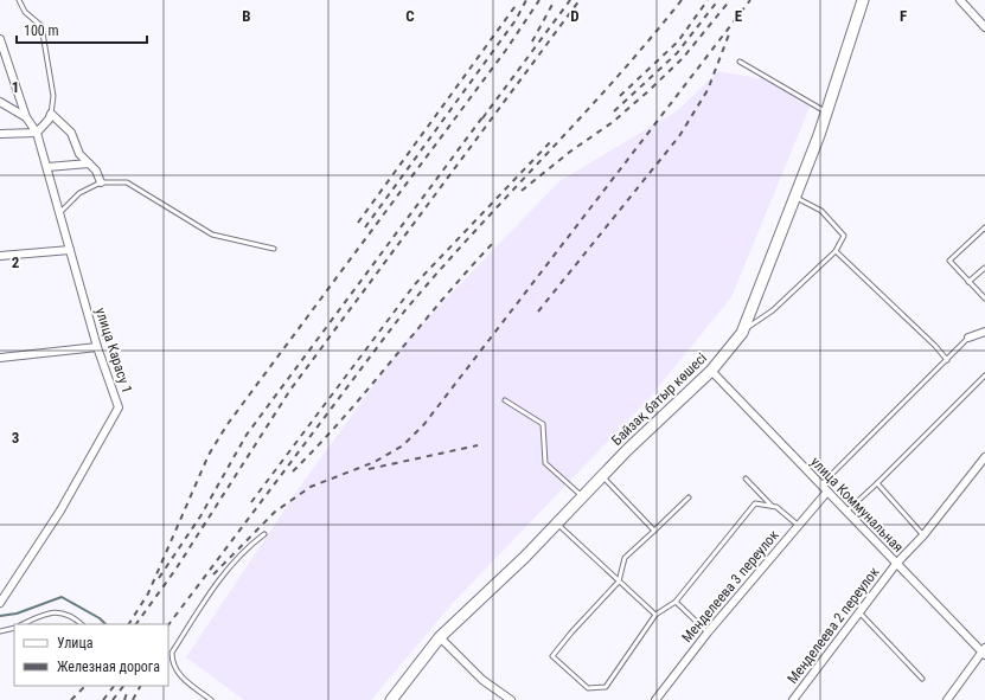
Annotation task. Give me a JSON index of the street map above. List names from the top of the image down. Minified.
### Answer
{"streets":{"main road":["Байзақ батыр көшесі"],"street":["улица Карасу 1","улица Коммунальная","Менделеева 3 переулок","Менделеева 2 переулок"]},"crossings":[["Байзақ батыр көшесі","улица Коммунальная"],["улица Коммунальная","Менделеева 3 переулок"],["улица Коммунальная","Менделеева 2 переулок"]],"legend":["Улица","Железная дорога"],"scale_bar":"100 m","grid":{"columns":["B","C","D","E","F"],"rows":["1","2","3"]}}
